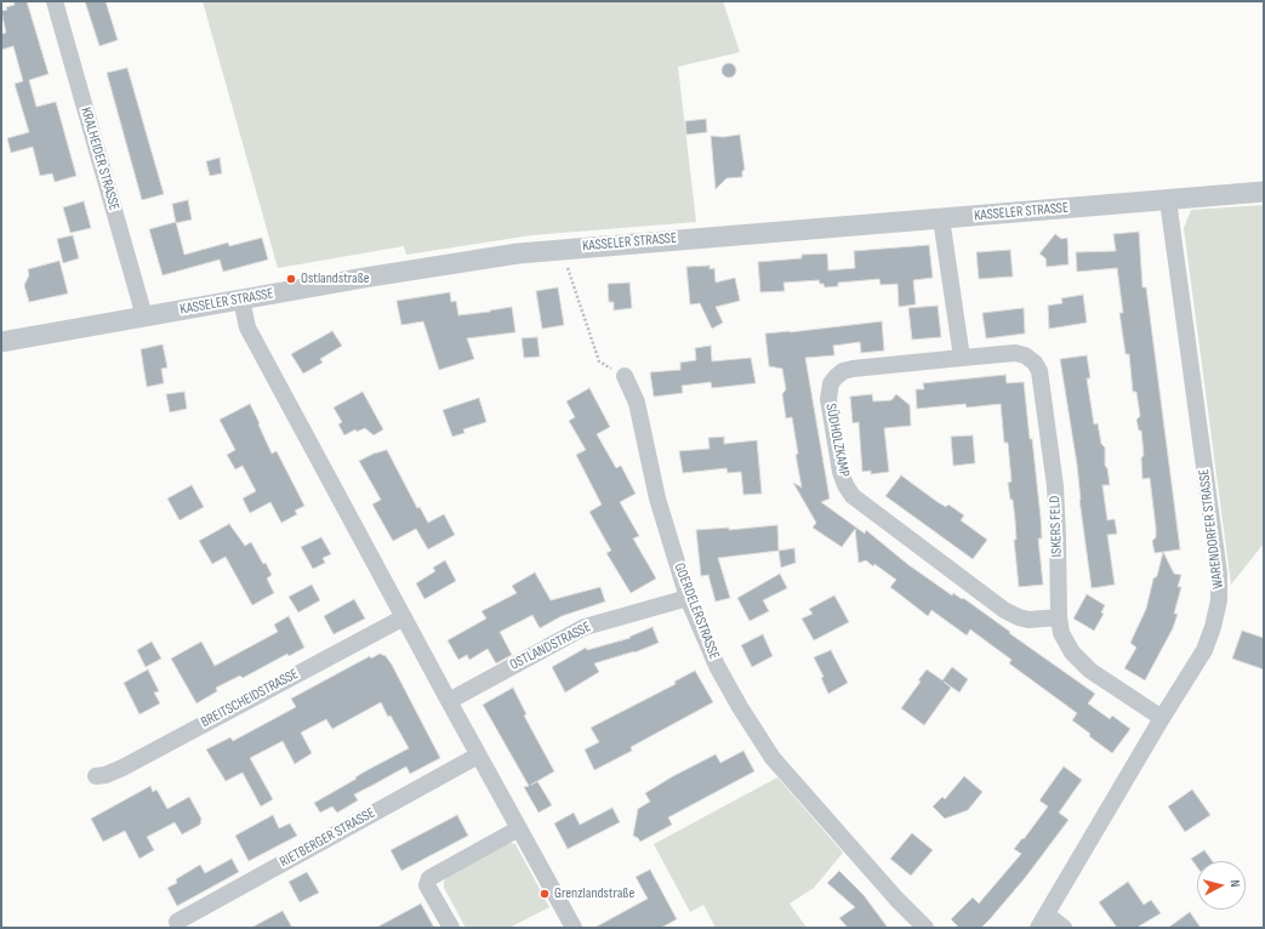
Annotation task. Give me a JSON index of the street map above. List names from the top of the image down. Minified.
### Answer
{"streets":{"street":["KRALHEIDER STRASSE","KASSELER STRASSE","SÜDHOLZKAMP","ISKERS FELD","WARENDORFER STRASSE","GOERDELERSTRASSE","OSTLANDSTRASSE","BREITSCHEIDSTRASSE","RIETBERGER STRASSE"]},"crossings":[["KRALHEIDER STRASSE","KASSELER STRASSE"],["KASSELER STRASSE","WARENDORFER STRASSE"],["SÜDHOLZKAMP","ISKERS FELD"],["ISKERS FELD","WARENDORFER STRASSE"],["GOERDELERSTRASSE","OSTLANDSTRASSE"]],"places":["Ostlandstraße","Grenzlandstraße"],"north":"right"}
